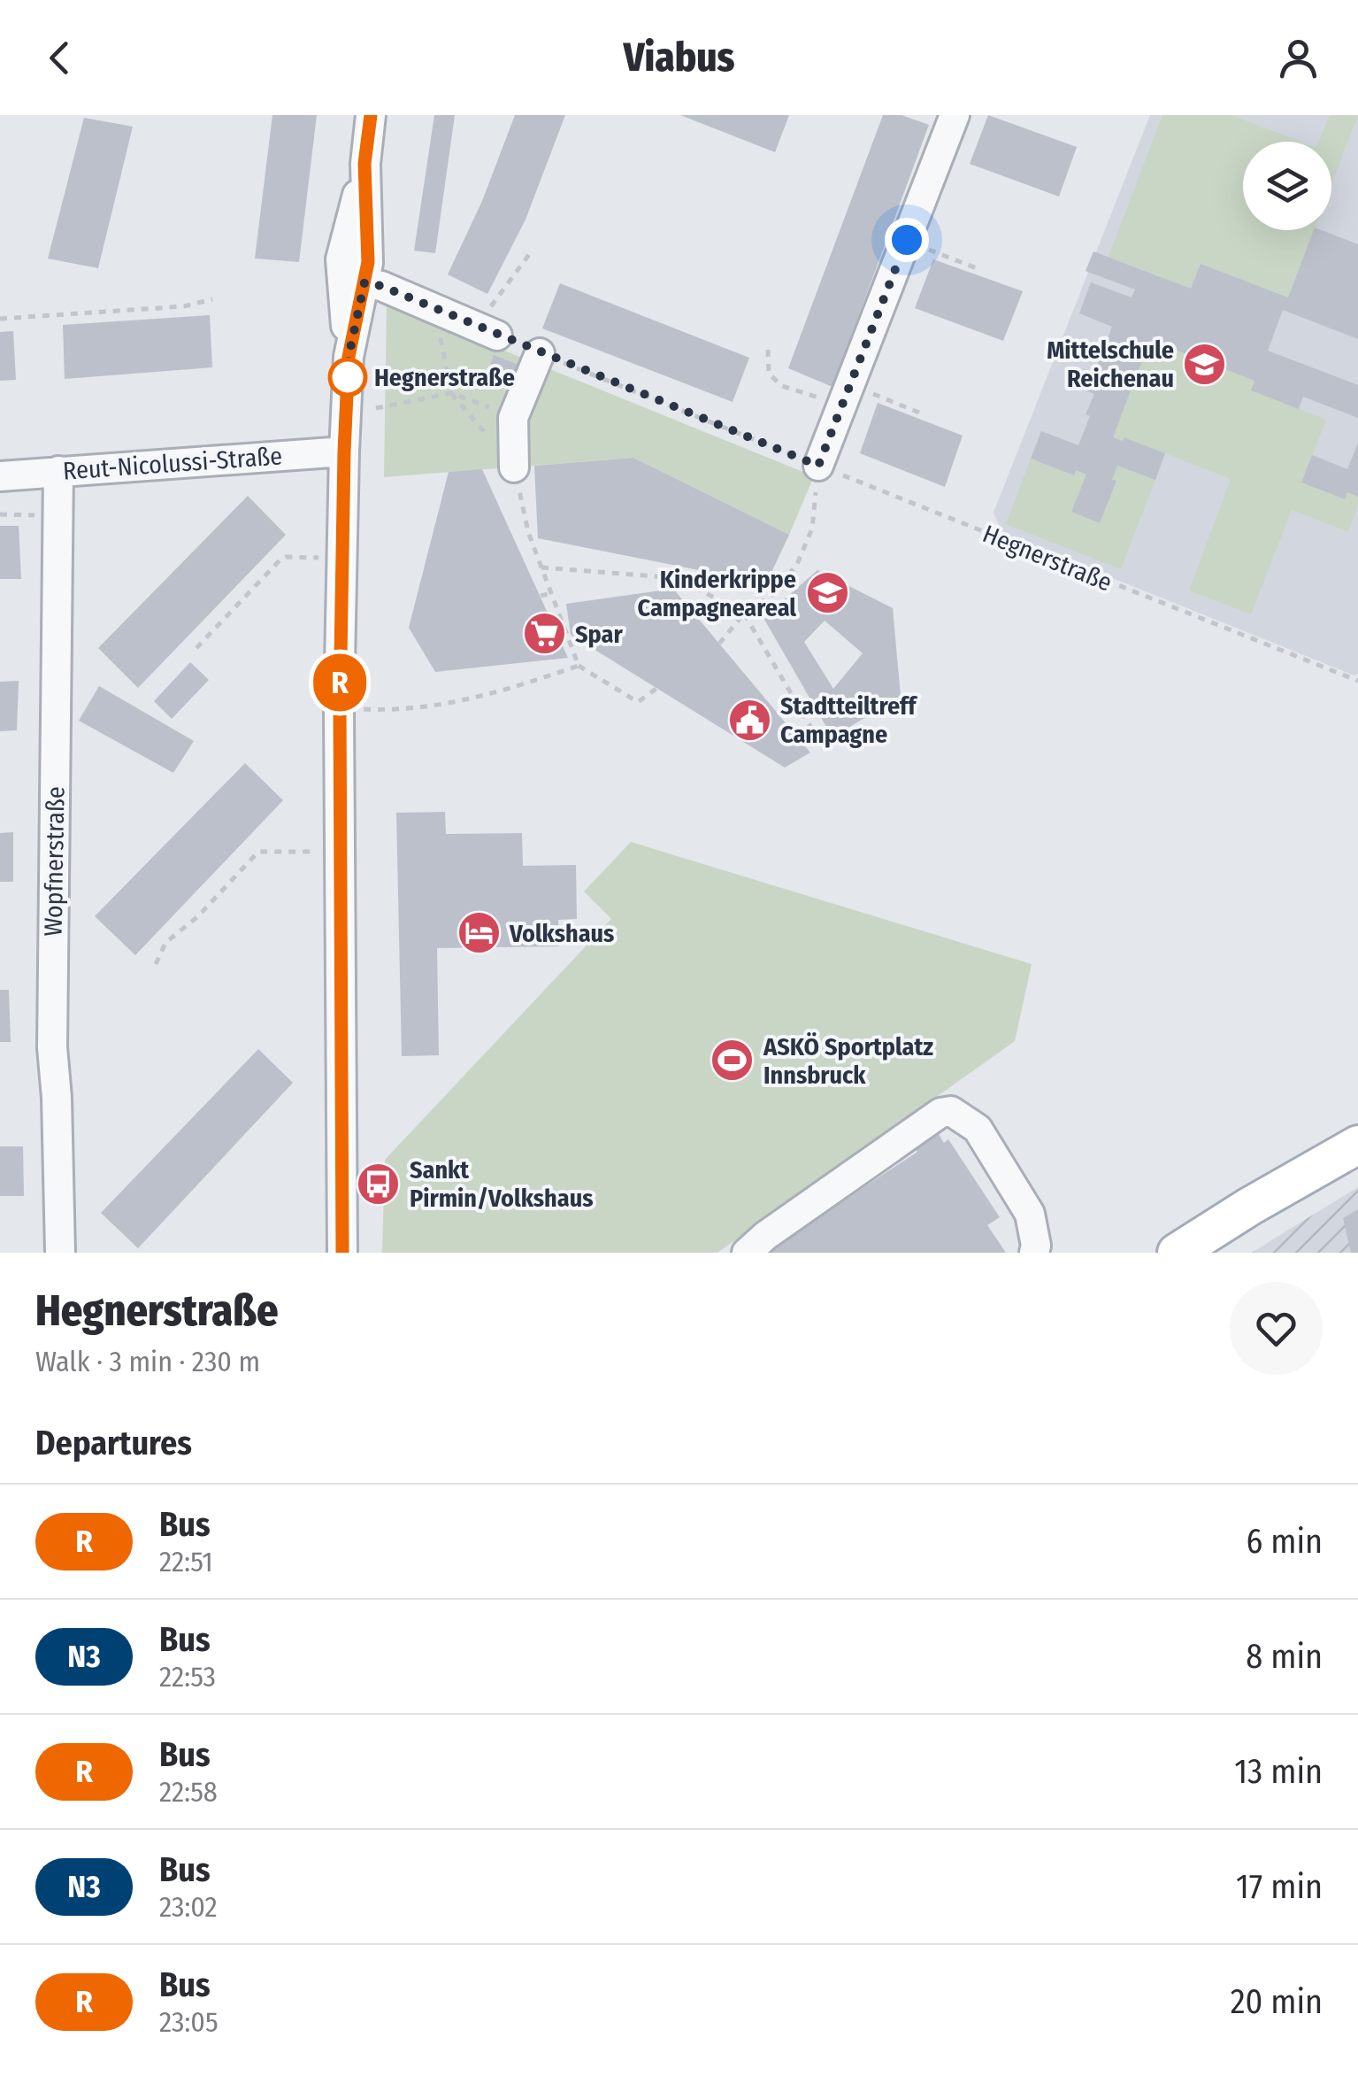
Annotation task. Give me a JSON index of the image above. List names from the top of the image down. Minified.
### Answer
{"streets":{"street":["Reut-Nicolussi-Straße","Wopfnerstraße"],"path":["Hegnerstraße"]},"crossings":[["Reut-Nicolussi-Straße","Wopfnerstraße"]],"places":{"school or university":["Mittelschule Reichenau","Kinderkrippe Campagneareal"],"other":["Hegnerstraße"],"supermarket":["Spar"],"public building":["Stadtteiltreff Campagne"],"hotel":["Volkshaus"],"sports":["ASKÖ Sportplatz Innsbruck"],"bus stop":["Sankt Pirmin/Volkshaus"]},"lines":["bus line R"],"page":{"header":"Viabus","on_map":"R","heading":[["Hegnerstraße","Walk · 3 min · 230 m"],"Departures"],"list":[{"mark":"R","name":"Bus","note":"22:51","value":"6 min"},{"mark":"N3","name":"Bus","note":"22:53","value":"8 min"},{"mark":"R","name":"Bus","note":"22:58","value":"13 min"},{"mark":"N3","name":"Bus","note":"23:02","value":"17 min"},{"mark":"R","name":"Bus","note":"23:05","value":"20 min"}]}}
